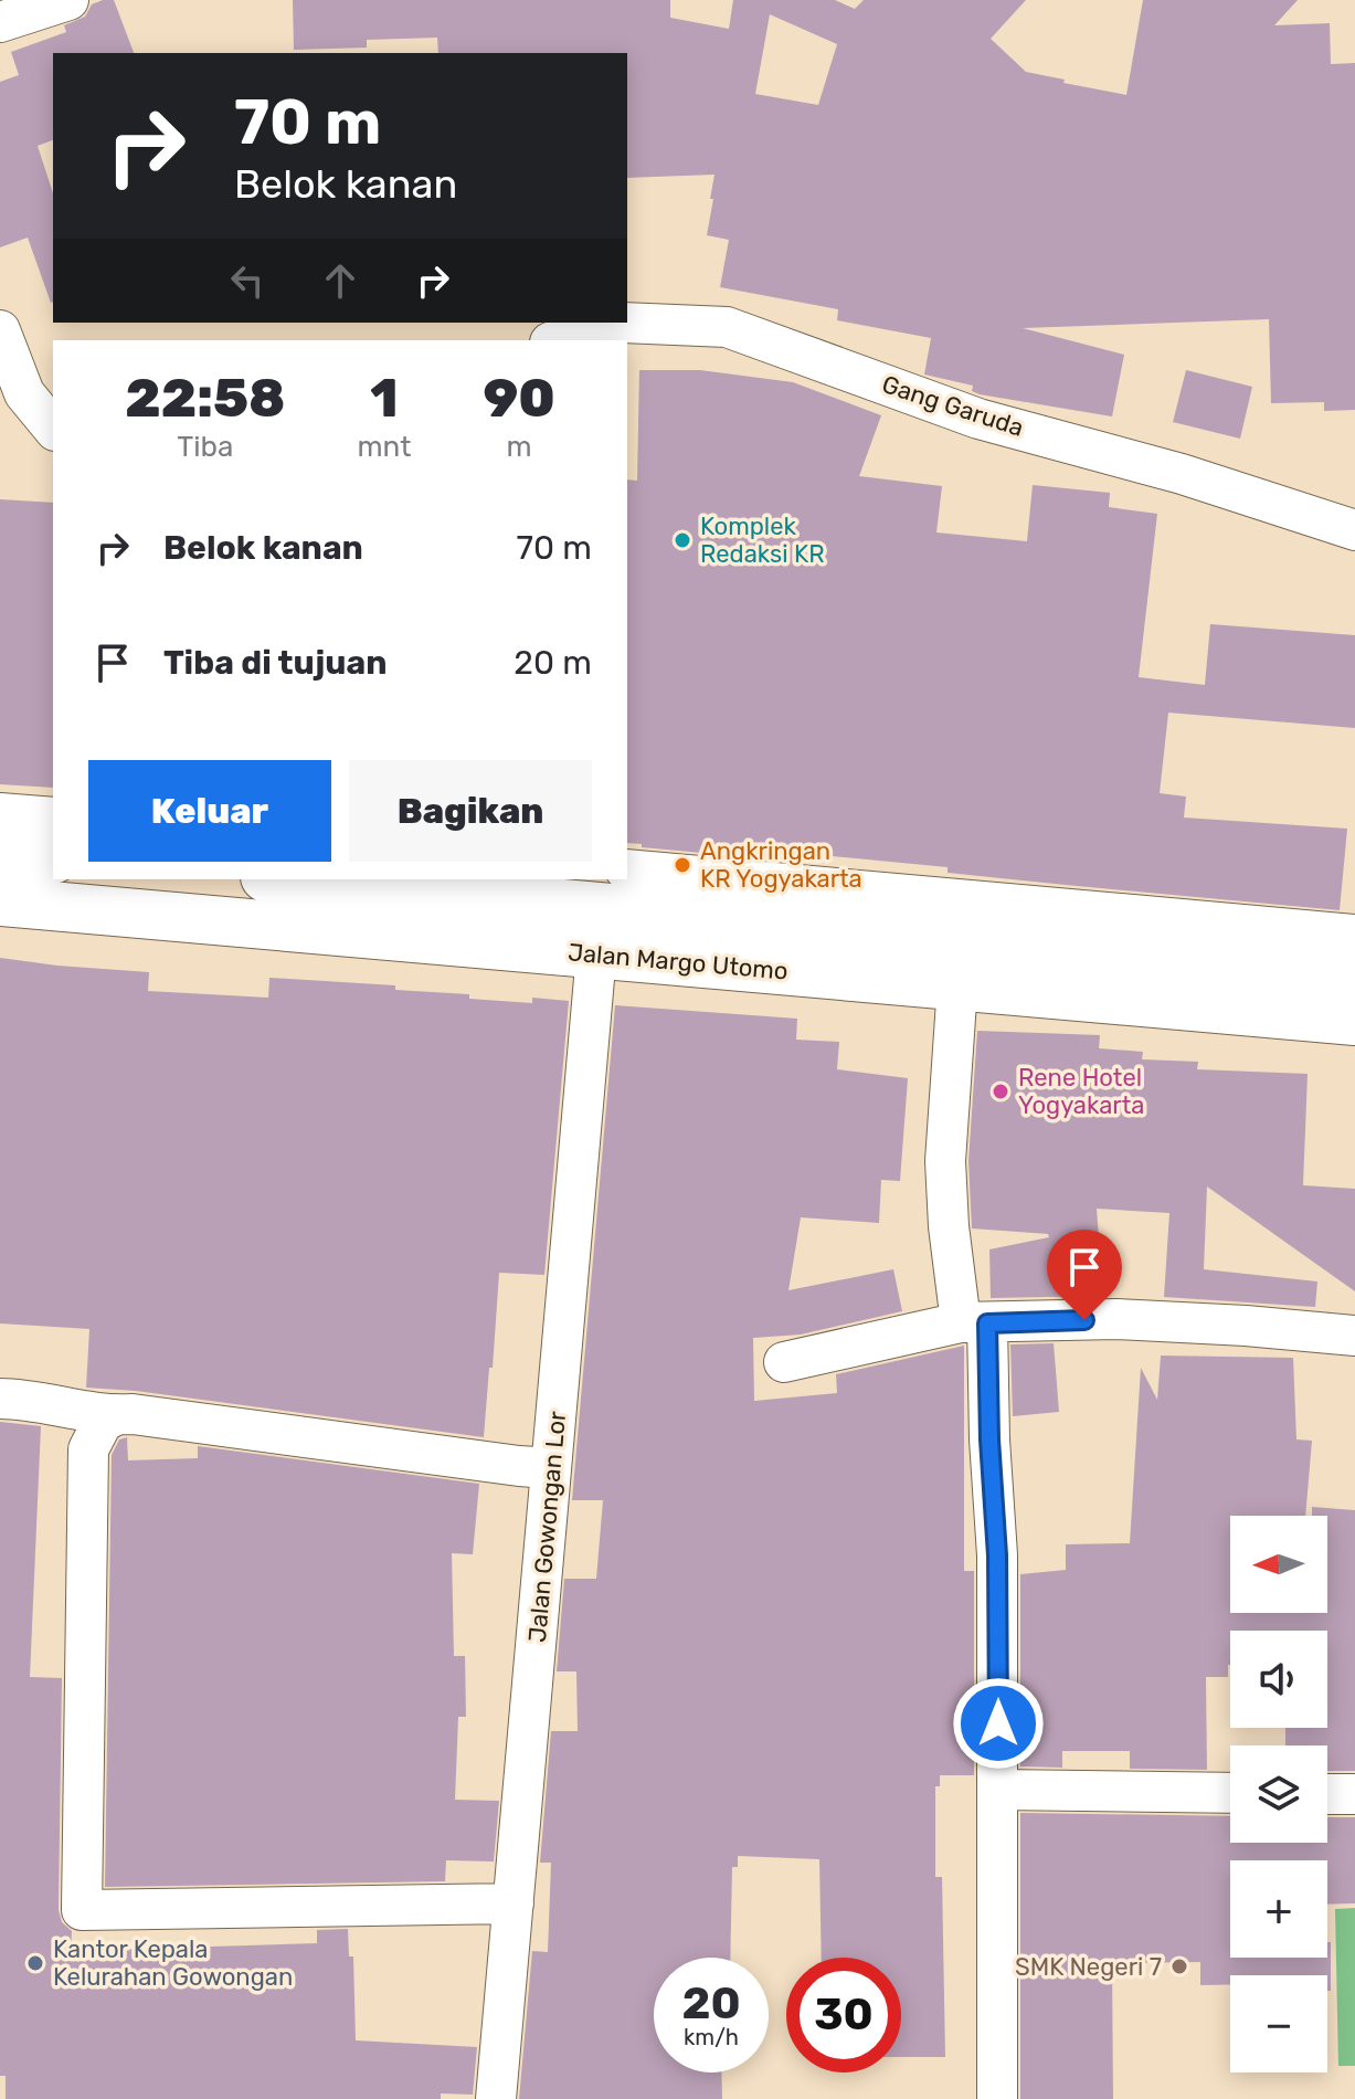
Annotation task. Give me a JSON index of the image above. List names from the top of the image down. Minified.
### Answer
{"streets":{"main road":["Jalan Margo Utomo"],"street":["Gang Garuda","Jalan Gowongan Lor"]},"crossings":[["Jalan Margo Utomo","Jalan Gowongan Lor"]],"places":["Komplek Redaksi KR","Angkringan KR Yogyakarta","Rene Hotel Yogyakarta","Kantor Kepala Kelurahan Gowongan","SMK Negeri 7"],"north":"left","page":{"turn":["70 m","Belok kanan"],"eta":["22:58","Tiba","1","mnt","90","m"],"list":[{"name":"Belok kanan","value":"70 m"},{"name":"Tiba di tujuan","value":"20 m"}],"buttons":["Keluar","Bagikan"],"map_buttons":["+","−"],"speed":"20 km/h","limit":"30"}}
